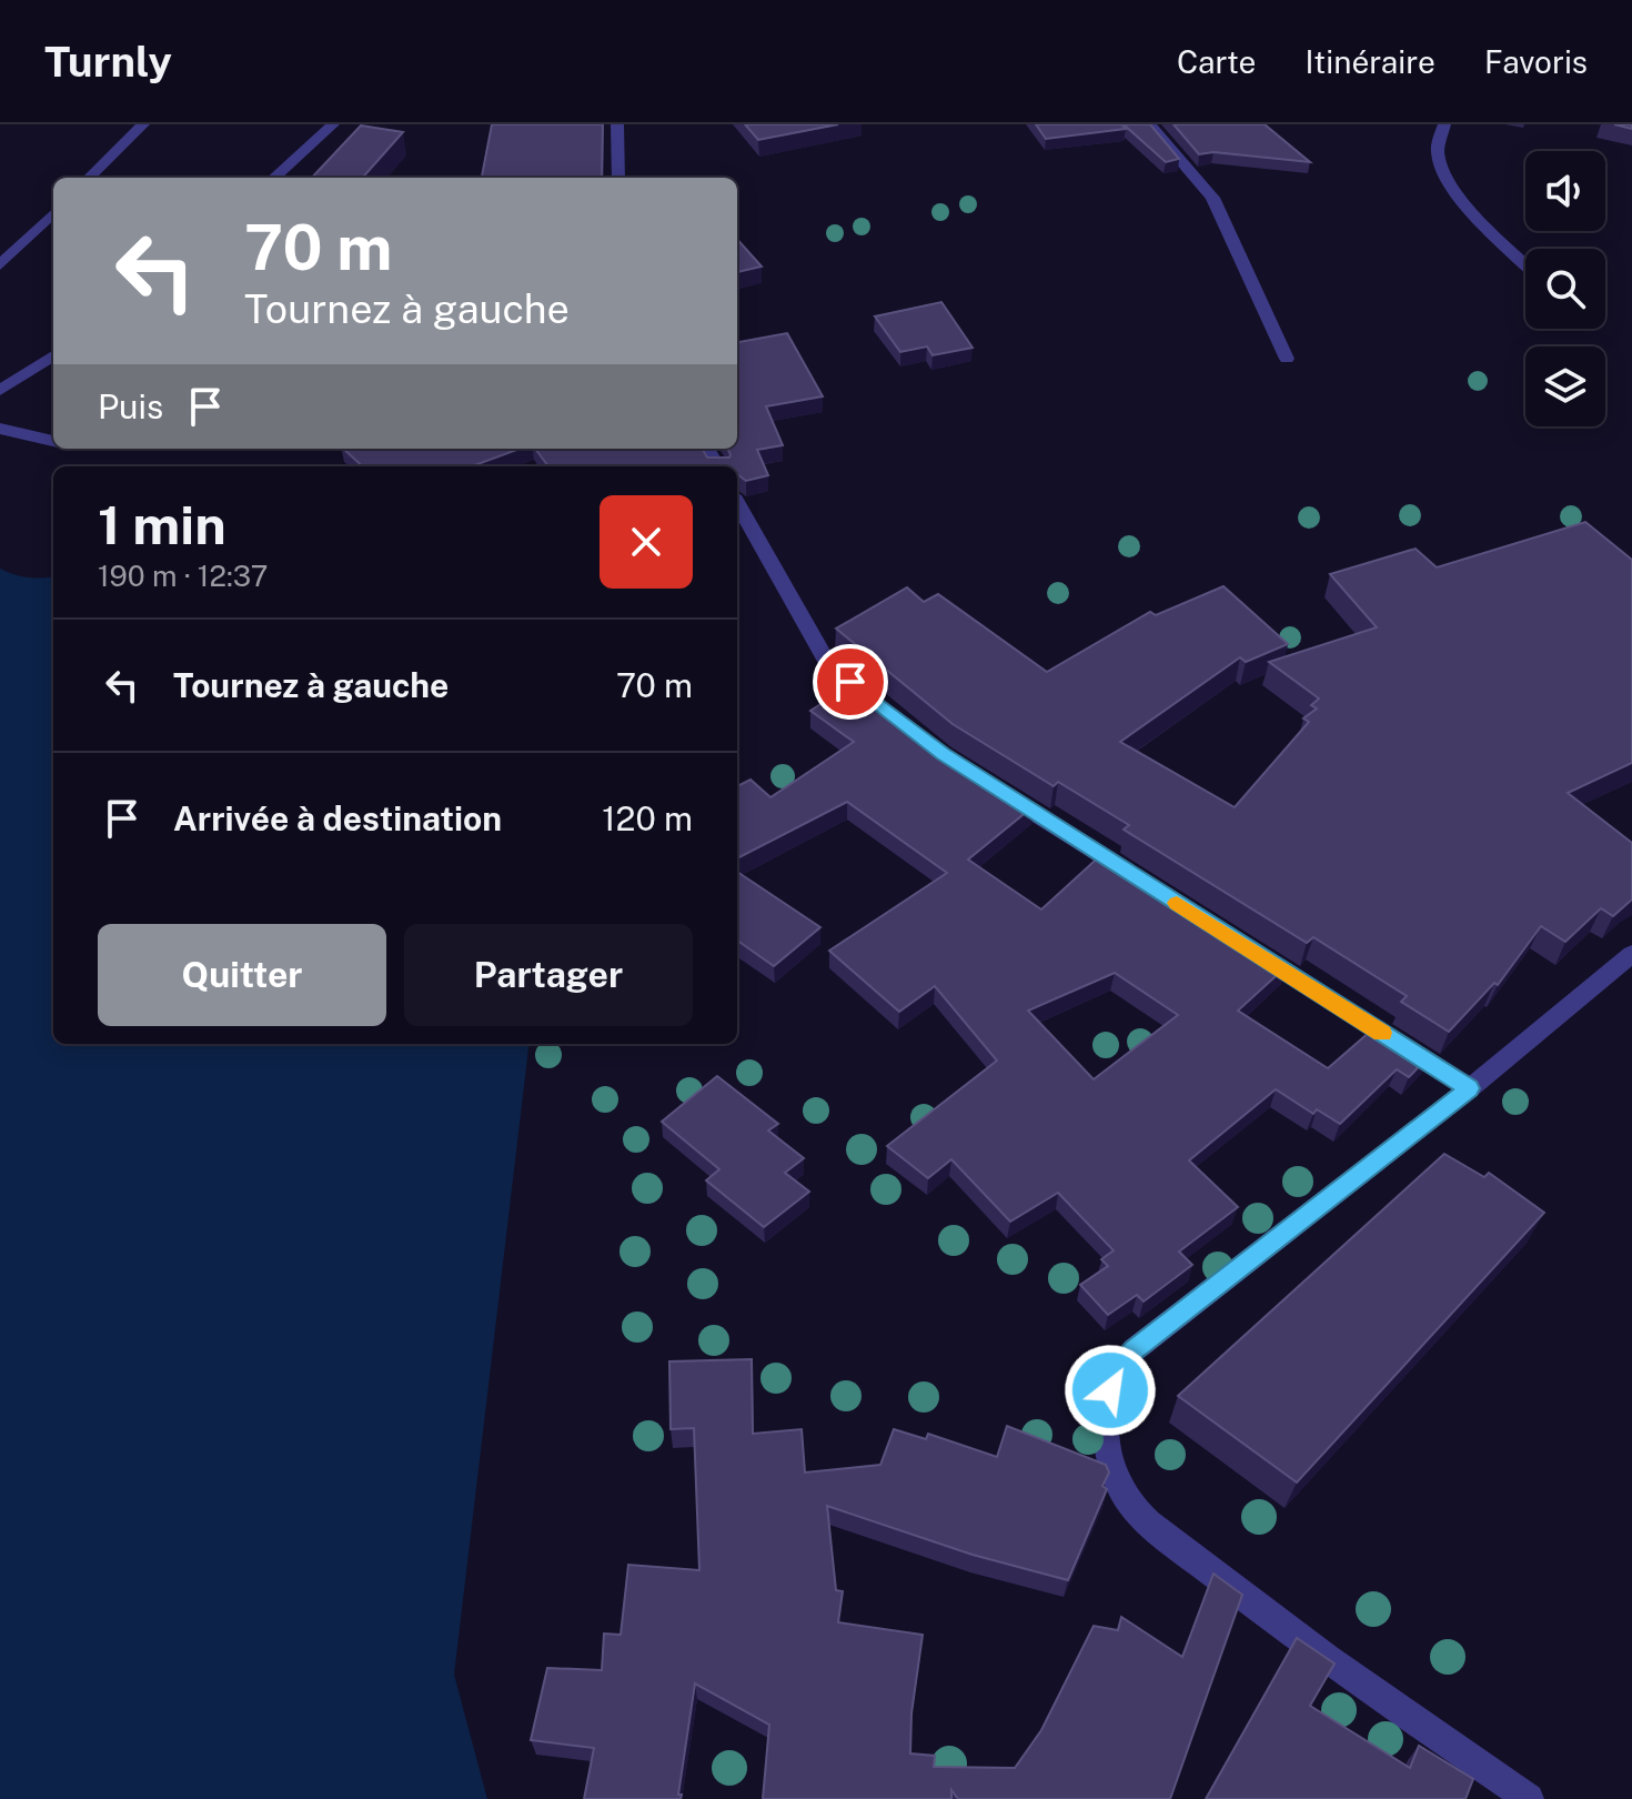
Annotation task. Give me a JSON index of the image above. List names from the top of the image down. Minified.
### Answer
{"page":{"header":"Turnly","nav":["Carte","Itinéraire","Favoris"],"turn":["70 m","Tournez à gauche"],"then":"Puis","heading":["1 min","190 m · 12:37"],"list":[{"name":"Tournez à gauche","value":"70 m"},{"name":"Arrivée à destination","value":"120 m"}],"buttons":["Quitter","Partager"]}}
